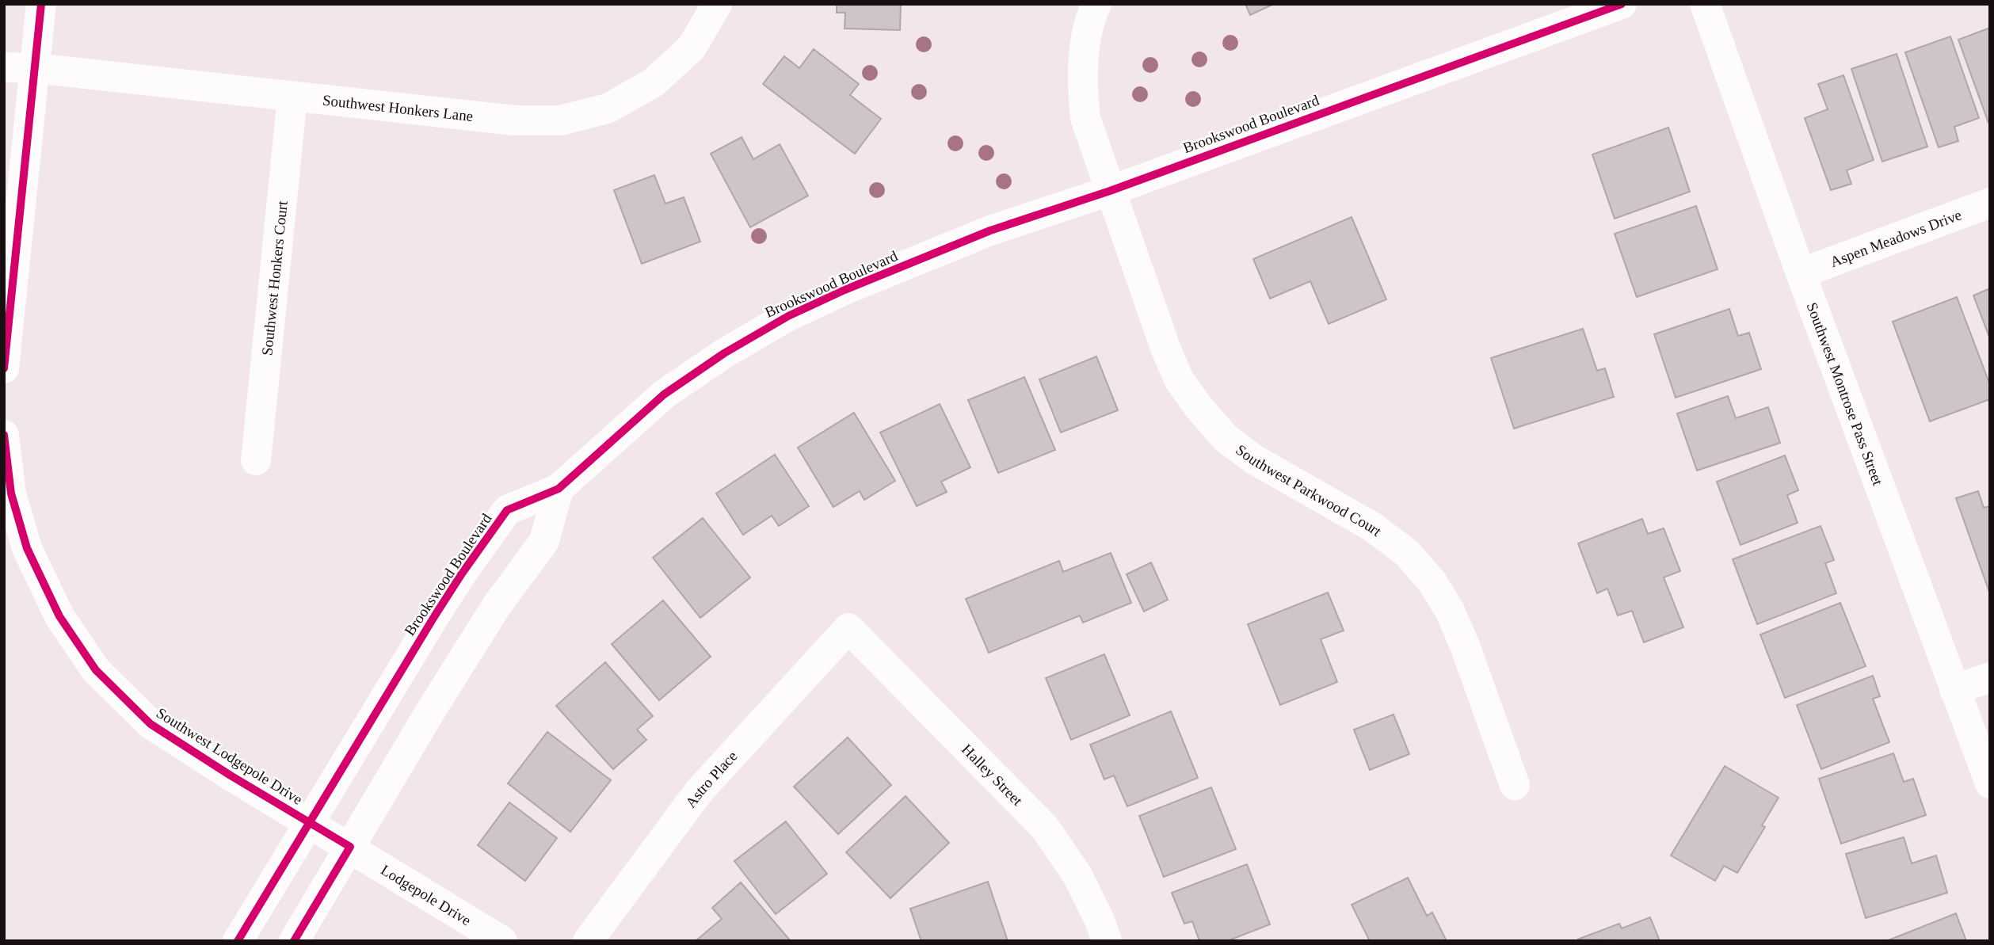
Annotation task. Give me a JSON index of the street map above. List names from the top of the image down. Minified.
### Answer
{"streets":{"street":["Southwest Honkers Lane","Brookswood Boulevard","Aspen Meadows Drive","Southwest Honkers Court","Southwest Montrose Pass Street","Southwest Parkwood Court","Southwest Lodgepole Drive","Halley Street","Astro Place","Lodgepole Drive"]},"crossings":[["Southwest Honkers Lane","Southwest Honkers Court"],["Brookswood Boulevard","Southwest Parkwood Court"],["Brookswood Boulevard","Southwest Lodgepole Drive"],["Aspen Meadows Drive","Southwest Montrose Pass Street"],["Southwest Lodgepole Drive","Lodgepole Drive"],["Halley Street","Astro Place"]]}
